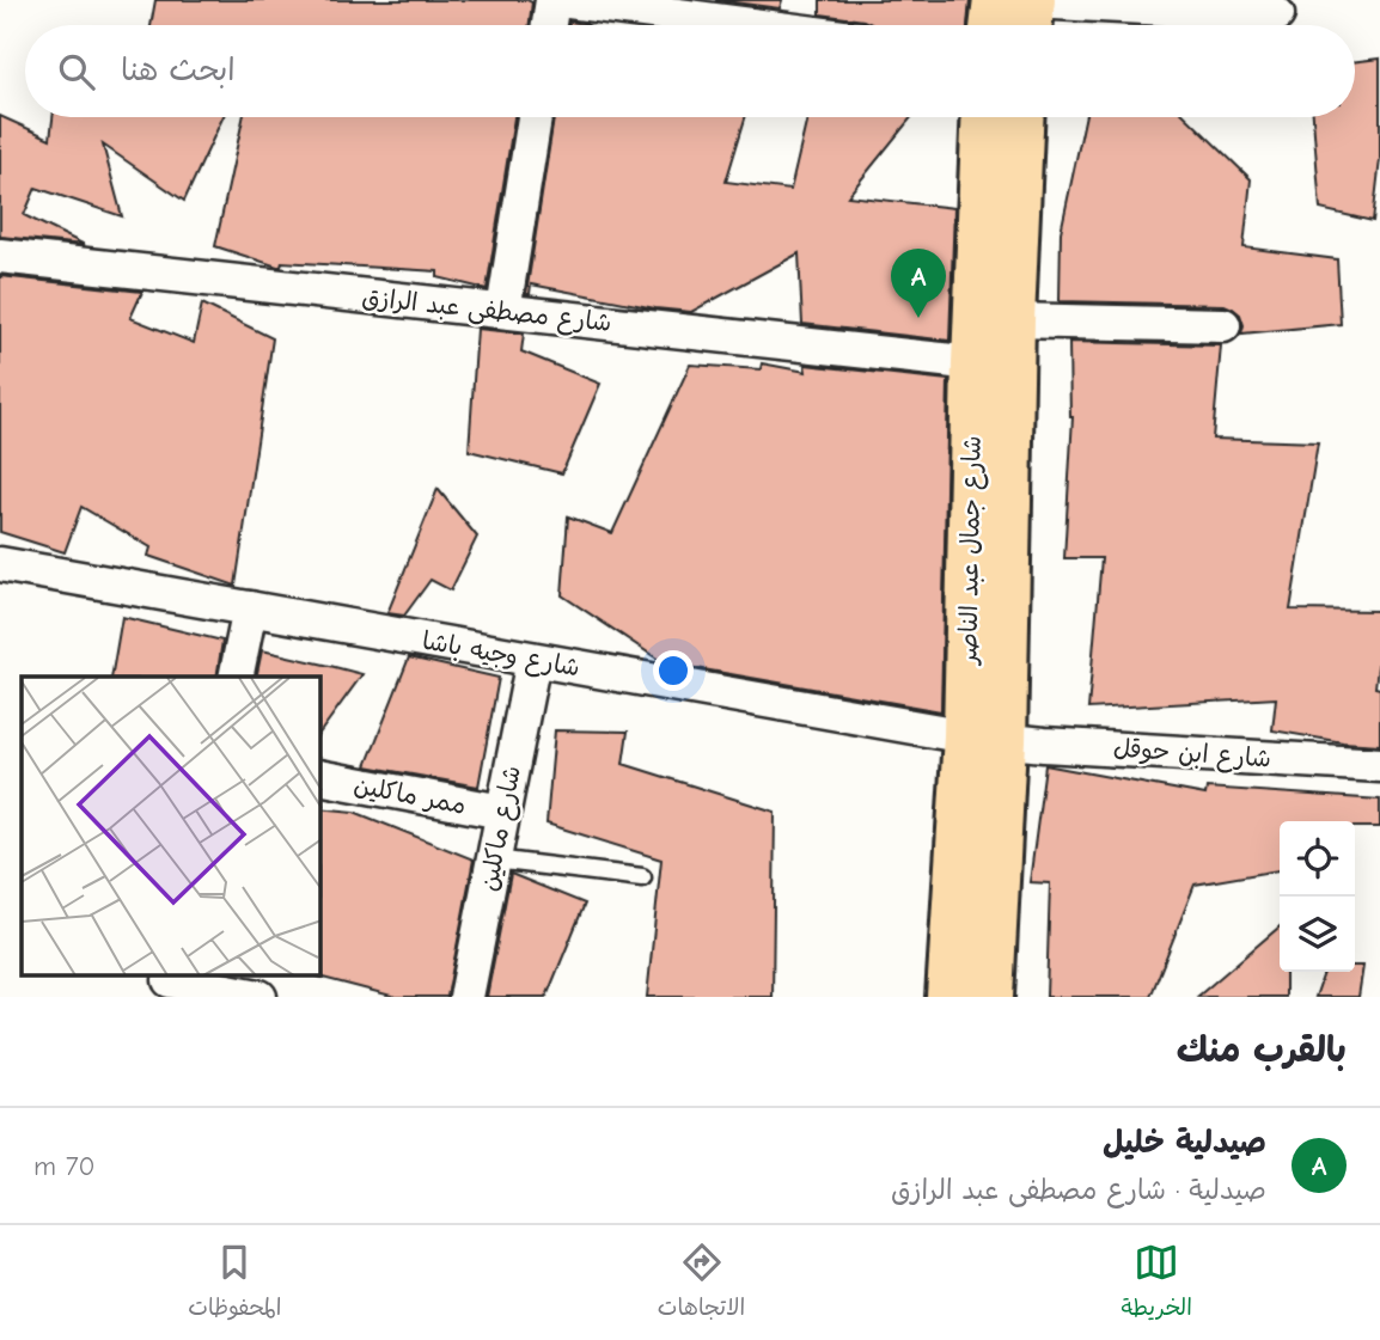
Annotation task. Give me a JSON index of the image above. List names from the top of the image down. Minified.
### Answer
{"streets":{"main road":["شارع جمال عبد الناصر"],"street":["شارع مصطفى عبد الرازق","شارع وجيه باشا","شارع ابن حوقل","ممر ماكلين","شارع ماكلين"]},"crossings":[["شارع مصطفى عبد الرازق","شارع جمال عبد الناصر"],["شارع جمال عبد الناصر","شارع وجيه باشا"],["شارع جمال عبد الناصر","شارع ابن حوقل"],["شارع وجيه باشا","شارع ابن حوقل"],["شارع وجيه باشا","شارع ماكلين"],["ممر ماكلين","شارع ماكلين"]],"page":{"search":"ابحث هنا","pins":"A","heading":"بالقرب منك","list":[{"mark":"A","name":"صيدلية خليل","note":"صيدلية · شارع مصطفى عبد الرازق","value":"70 m"}],"nav":["الخريطة","الاتجاهات","المحفوظات"]}}
